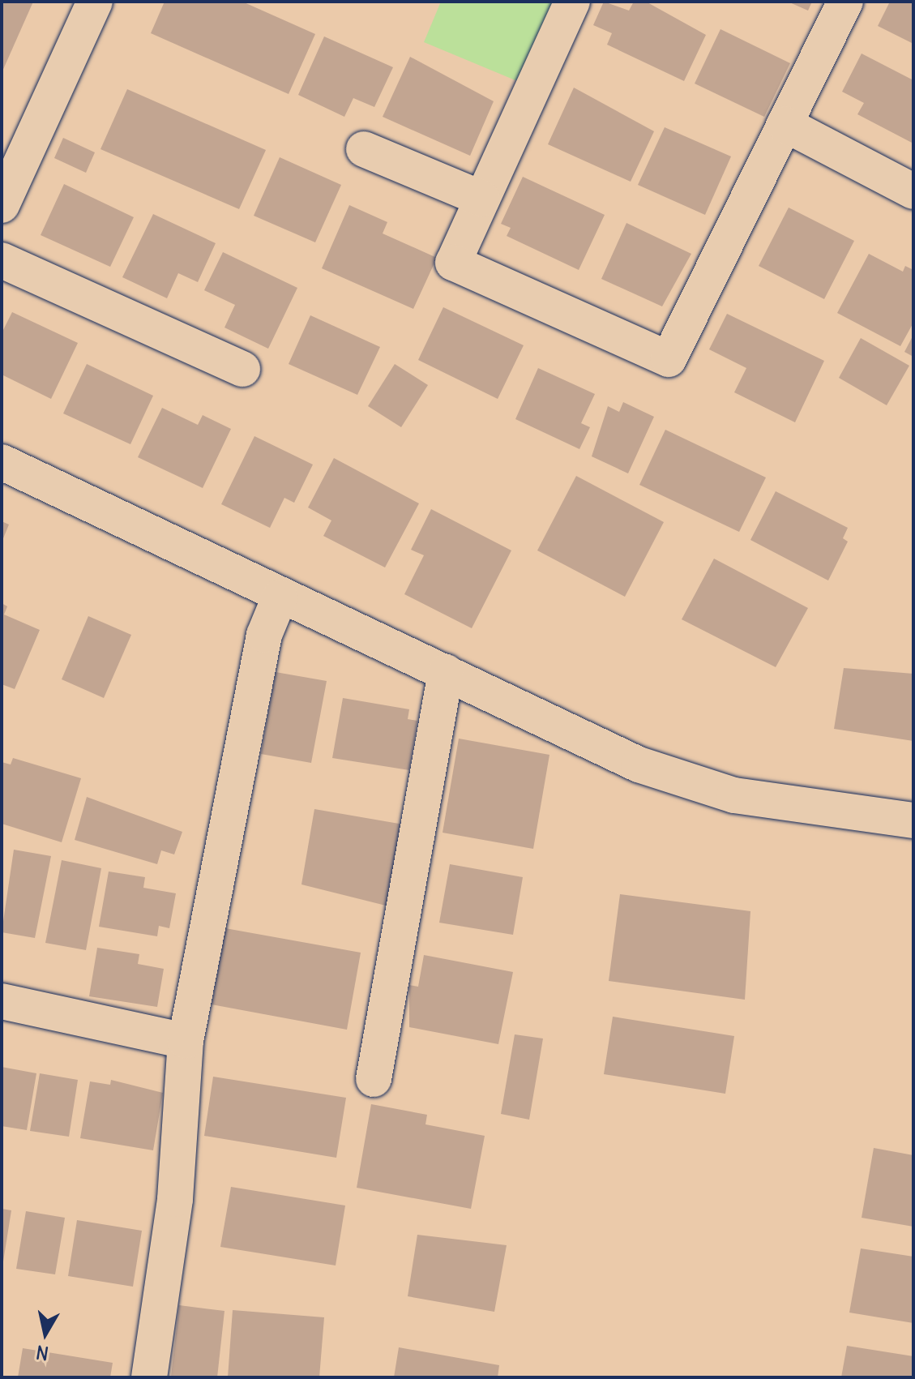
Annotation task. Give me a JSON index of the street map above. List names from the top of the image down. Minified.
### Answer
{"north":"bottom"}
